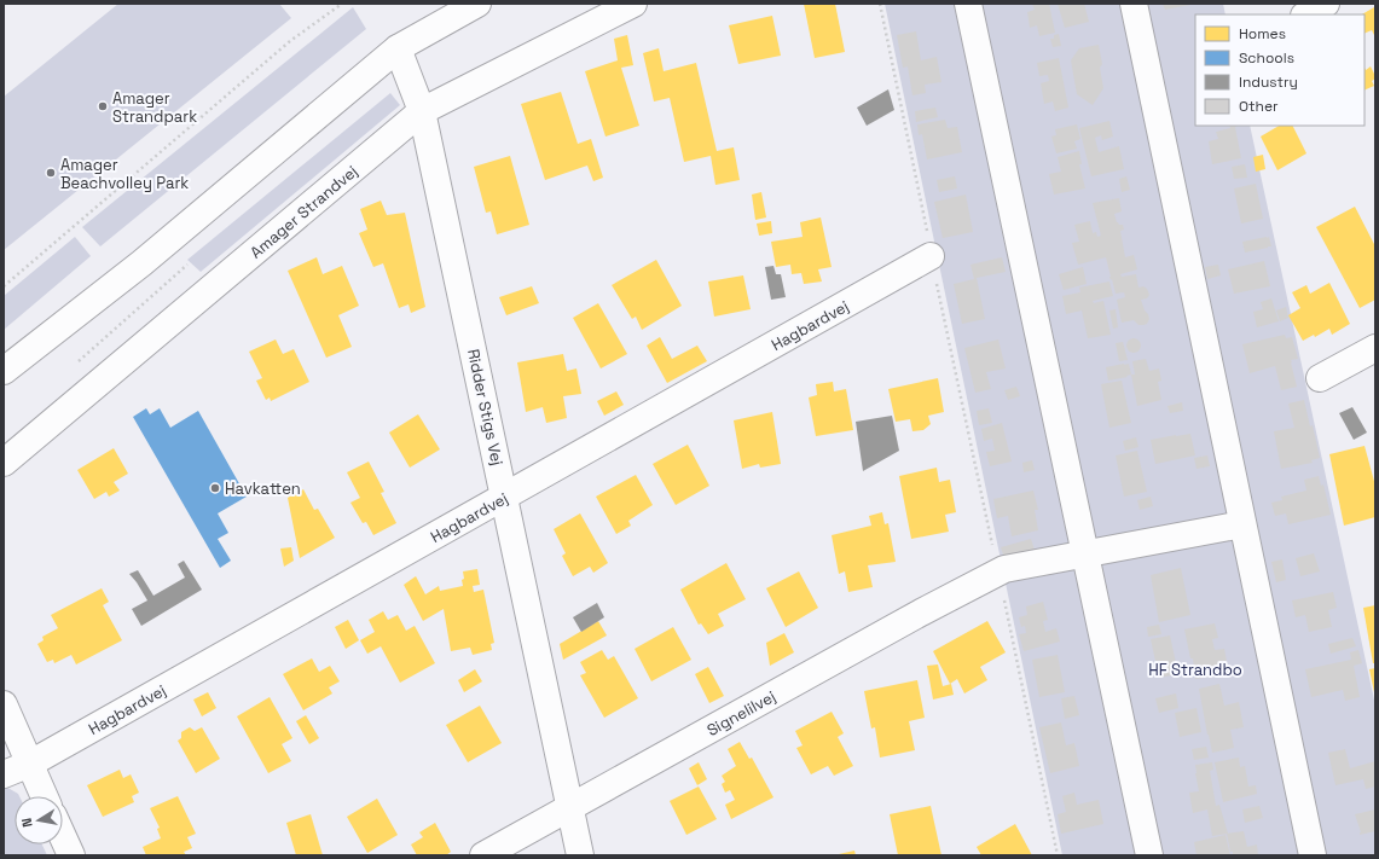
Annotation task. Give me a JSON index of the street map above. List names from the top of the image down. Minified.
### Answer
{"streets":{"street":["Amager Strandvej","Hagbardvej","Ridder Stigs Vej","Signelilvej"]},"crossings":[["Amager Strandvej","Ridder Stigs Vej"],["Hagbardvej","Ridder Stigs Vej"],["Ridder Stigs Vej","Signelilvej"]],"parks":["HF Strandbo"],"places":["Amager Strandpark","Amager Beachvolley Park","Havkatten"],"legend":["Homes","Schools","Industry","Other"],"north":"left"}
